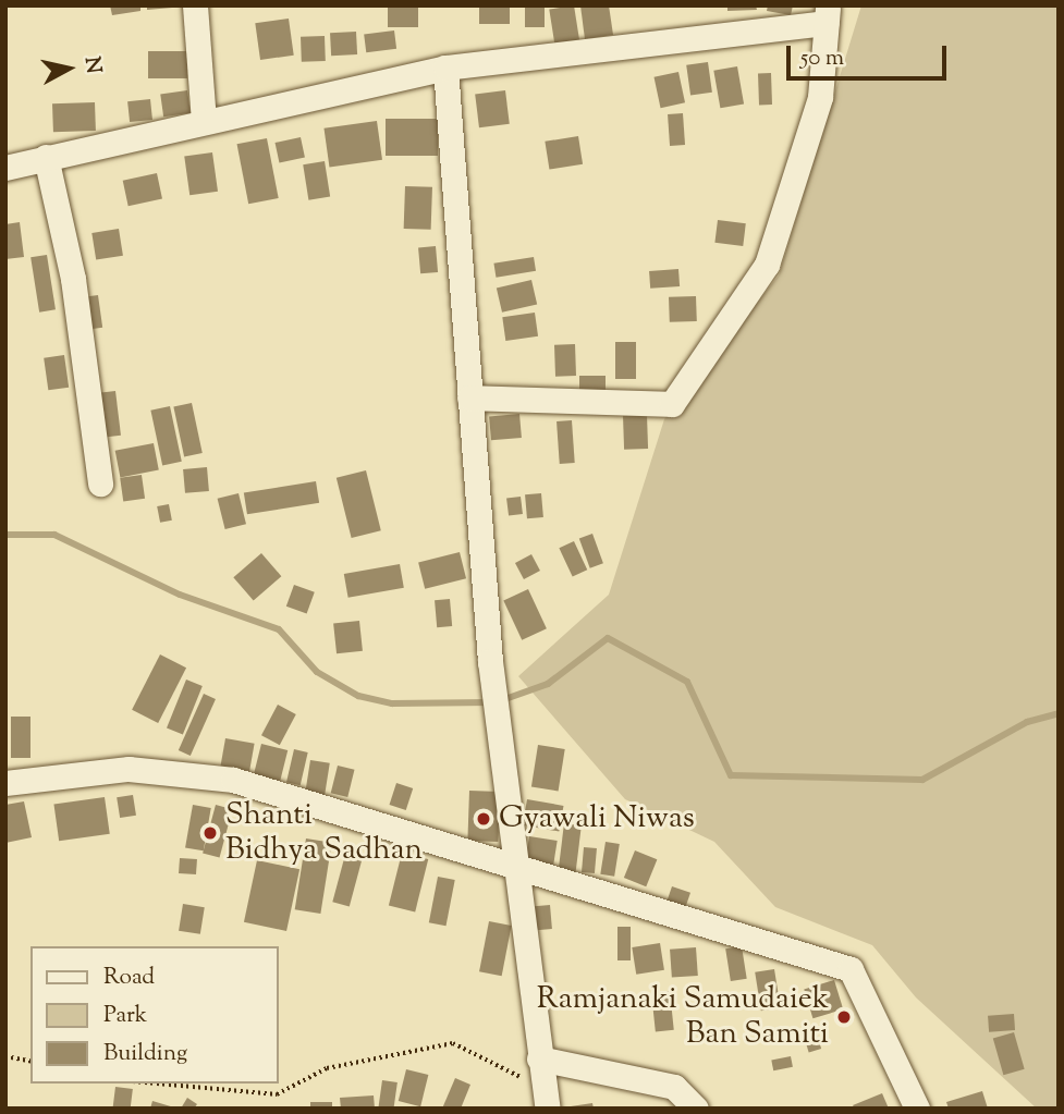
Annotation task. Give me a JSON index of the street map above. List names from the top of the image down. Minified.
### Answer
{"places":["Gyawali Niwas","Shanti Bidhya Sadhan","Ramjanaki Samudaiek Ban Samiti"],"legend":["Road","Park","Building"],"scale_bar":"50 m","north":"right"}
